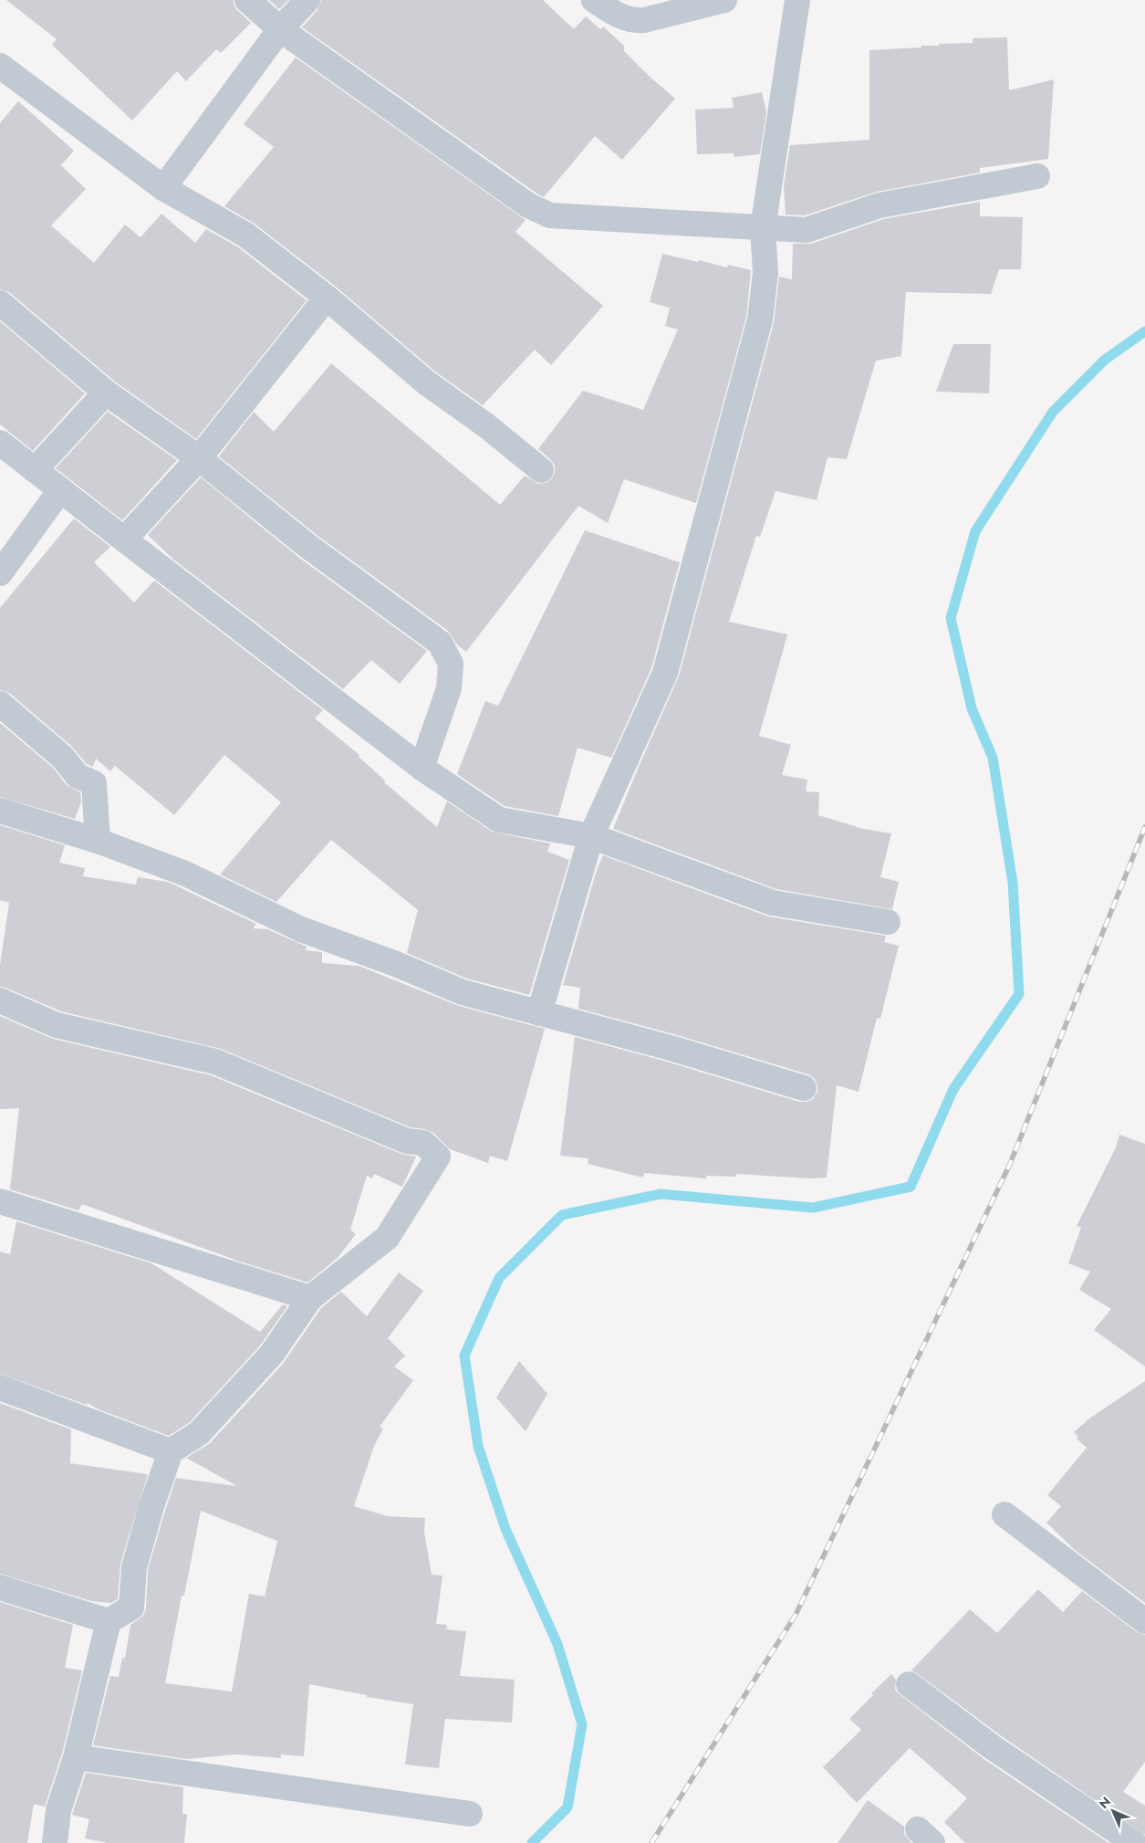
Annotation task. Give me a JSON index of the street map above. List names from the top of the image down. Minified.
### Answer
{"north":"top left"}
